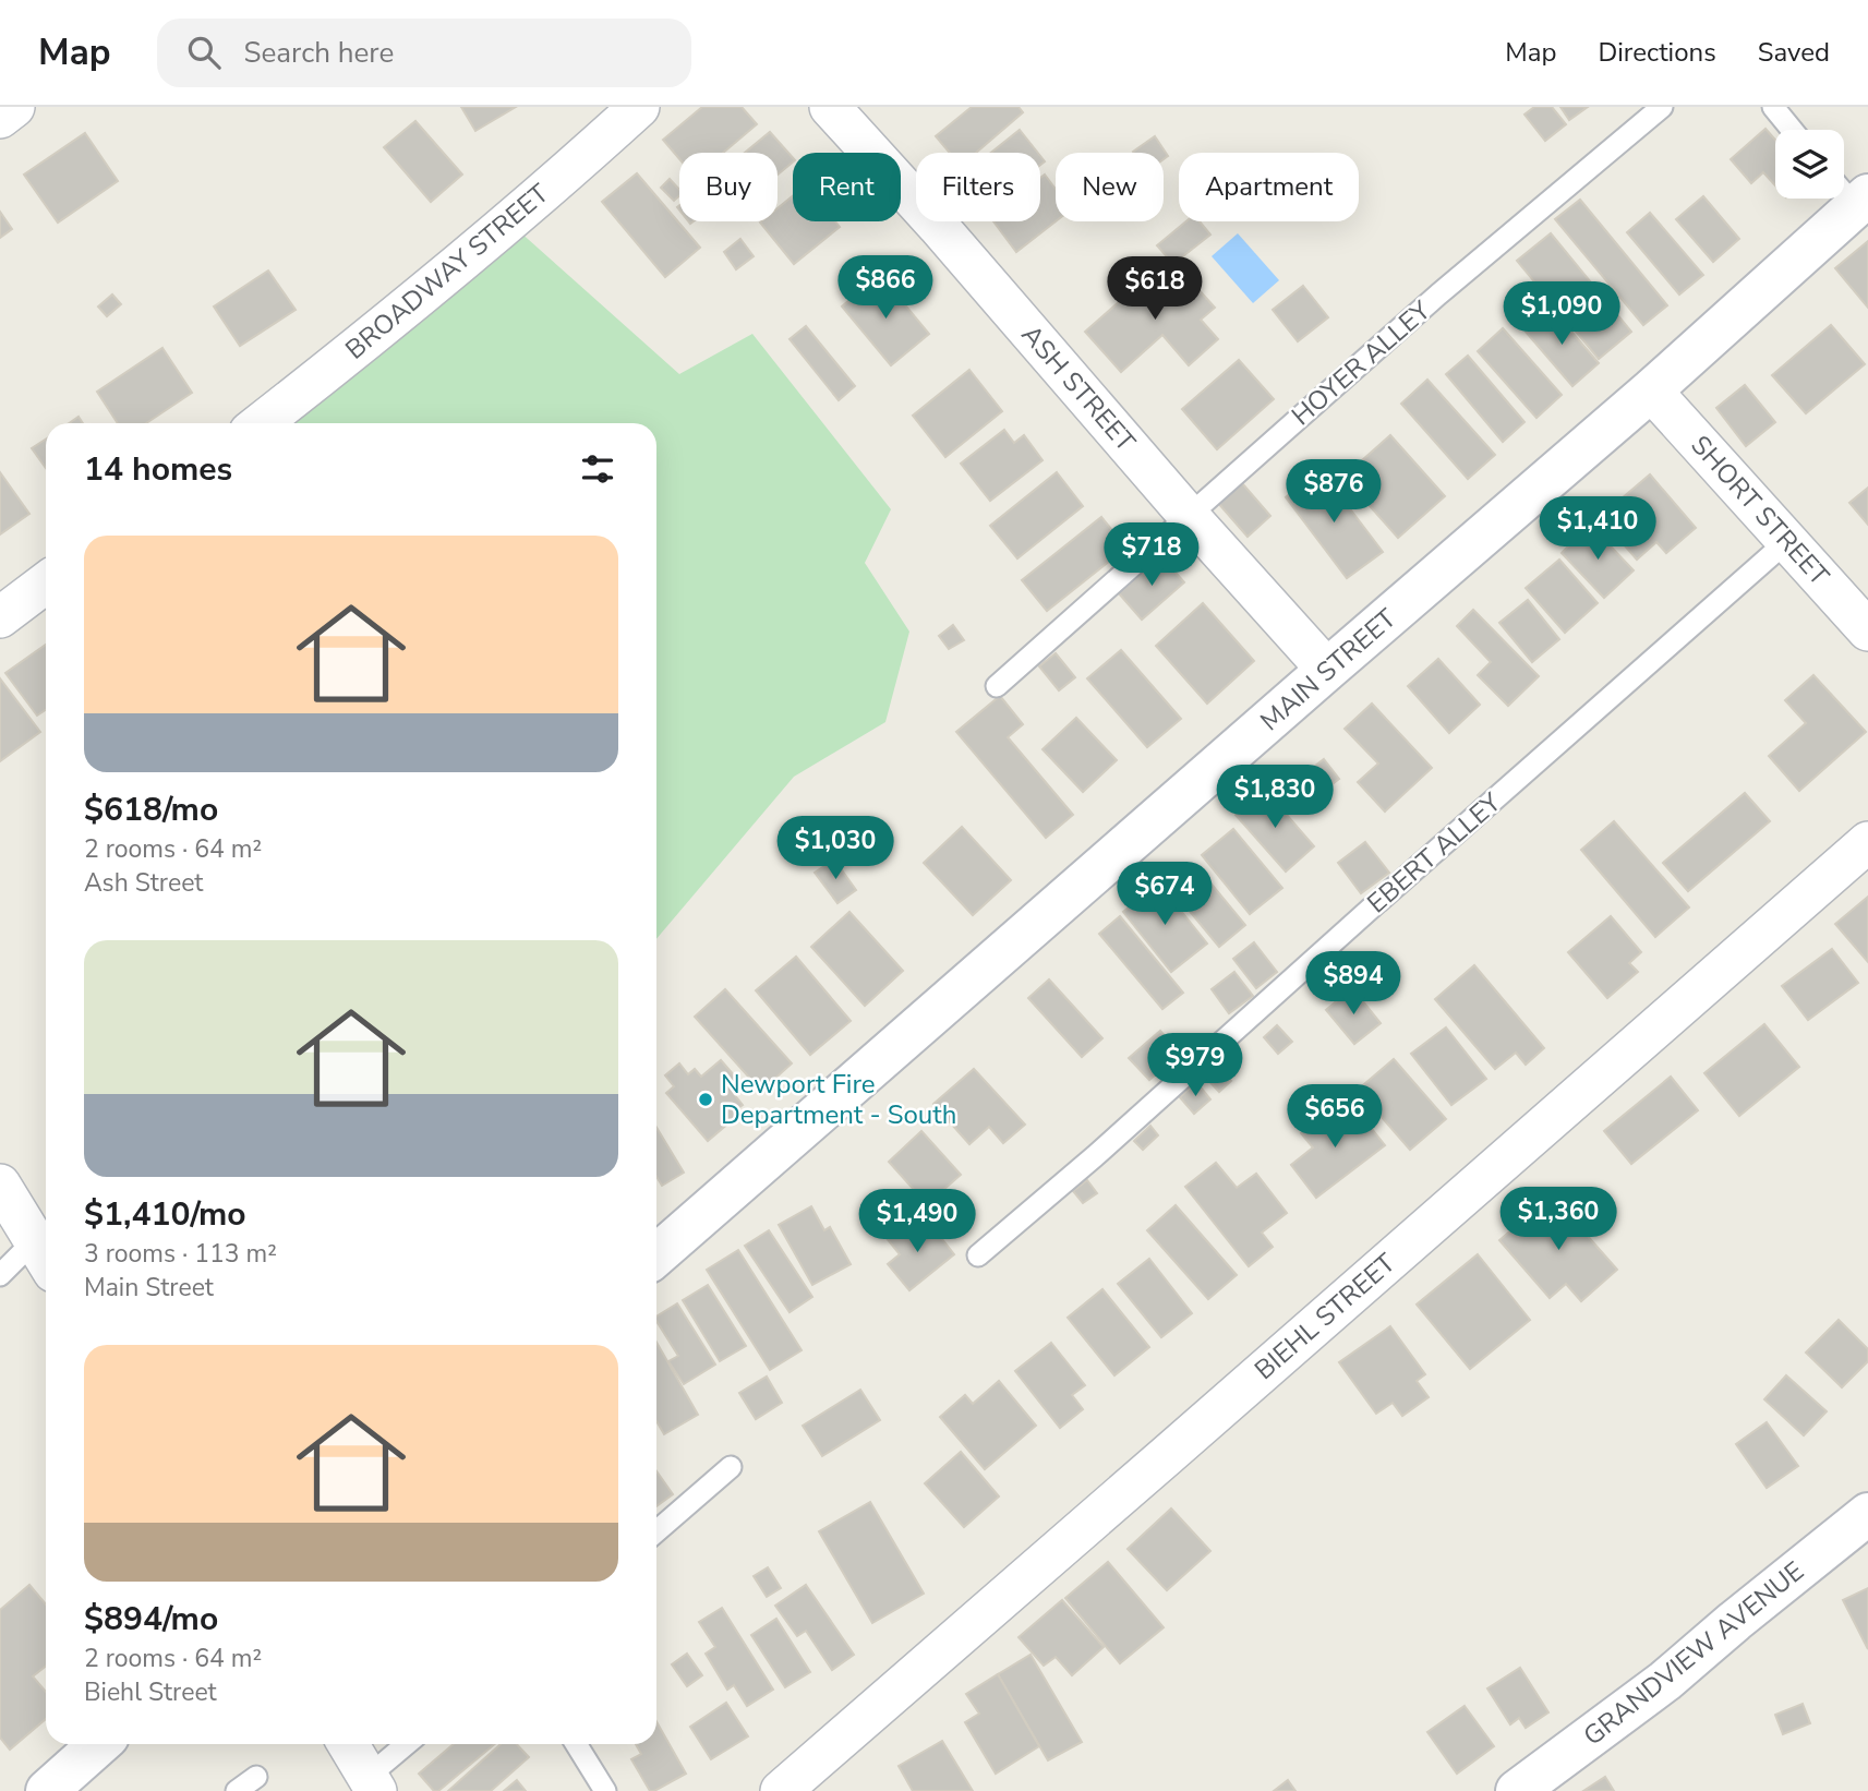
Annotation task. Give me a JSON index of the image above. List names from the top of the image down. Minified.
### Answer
{"streets":{"street":["BROADWAY STREET","ASH STREET","SHORT STREET","MAIN STREET","BIEHL STREET","GRANDVIEW AVENUE"],"lane":["HOYER ALLEY","EBERT ALLEY"]},"crossings":[["HOYER ALLEY","ASH STREET"],["ASH STREET","MAIN STREET"],["SHORT STREET","MAIN STREET"],["SHORT STREET","EBERT ALLEY"]],"places":["Newport Fire Department - South"],"page":{"header":"Map","search":"Search here","nav":["Map","Directions","Saved"],"chip":["Buy","Rent","Filters","New","Apartment"],"price":["$866","$618","$1,090","$876","$1,410","$718","$1,830","$1,030","$674","$894","$979","$656","$1,360","$1,490"],"heading":"14 homes","list":[{"name":"$618/mo","note":"2 rooms · 64 m² · Ash Street"},{"name":"$1,410/mo","note":"3 rooms · 113 m² · Main Street"},{"name":"$894/mo","note":"2 rooms · 64 m² · Biehl Street"}]}}
